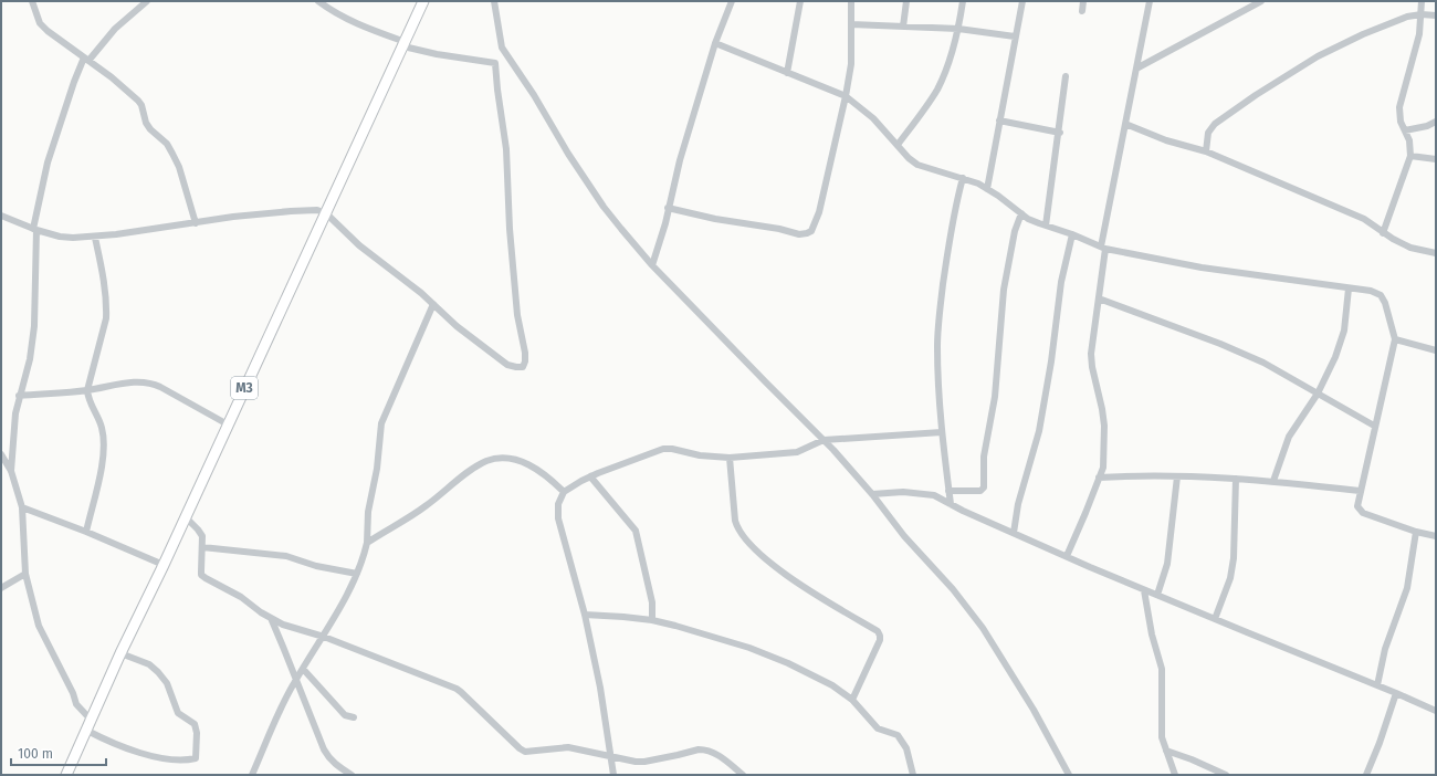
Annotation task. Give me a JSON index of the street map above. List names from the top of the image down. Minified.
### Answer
{"streets":{"main road":["M3"]},"scale_bar":"100 m"}
